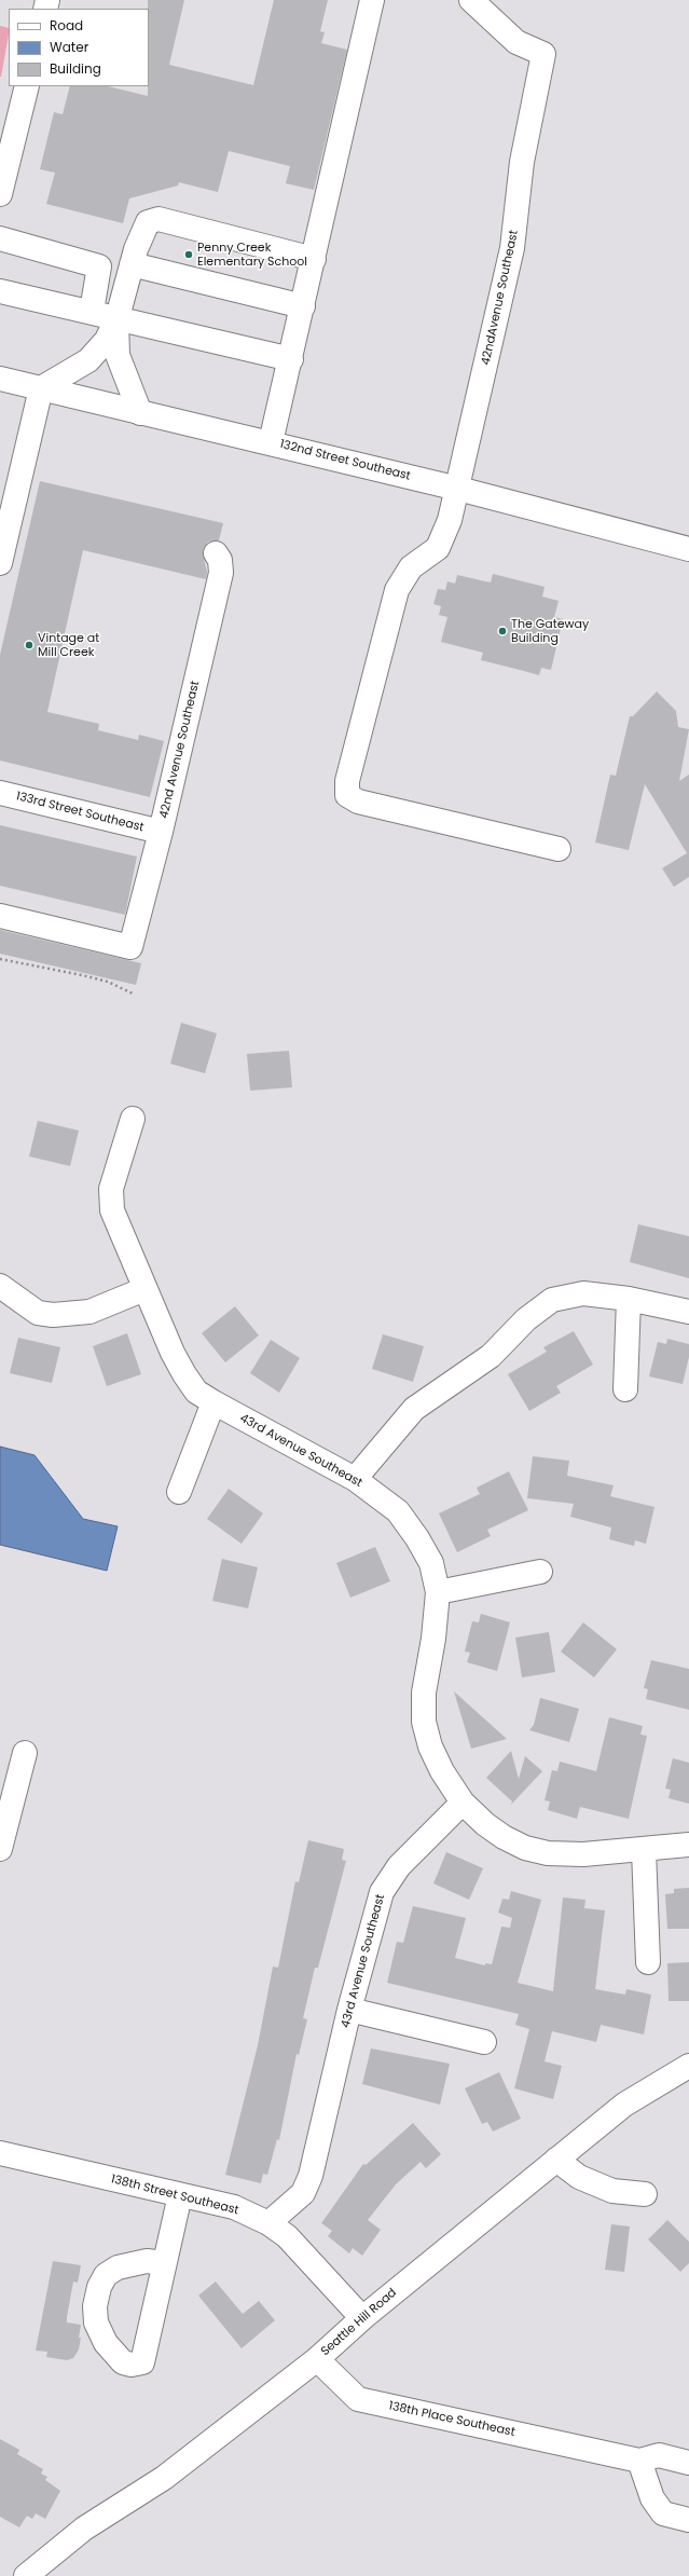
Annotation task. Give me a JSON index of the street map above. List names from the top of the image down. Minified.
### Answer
{"streets":{"street":["42ndAvenue Southeast","132nd Street Southeast","42nd Avenue Southeast","133rd Street Southeast","43rd Avenue Southeast","138th Street Southeast","Seattle Hill Road","138th Place Southeast"]},"crossings":[["42ndAvenue Southeast","132nd Street Southeast"],["42nd Avenue Southeast","133rd Street Southeast"],["43rd Avenue Southeast","138th Street Southeast"],["138th Street Southeast","Seattle Hill Road"],["Seattle Hill Road","138th Place Southeast"]],"places":["Penny Creek Elementary School","The Gateway Building","Vintage at Mill Creek"],"legend":["Road","Water","Building"]}
